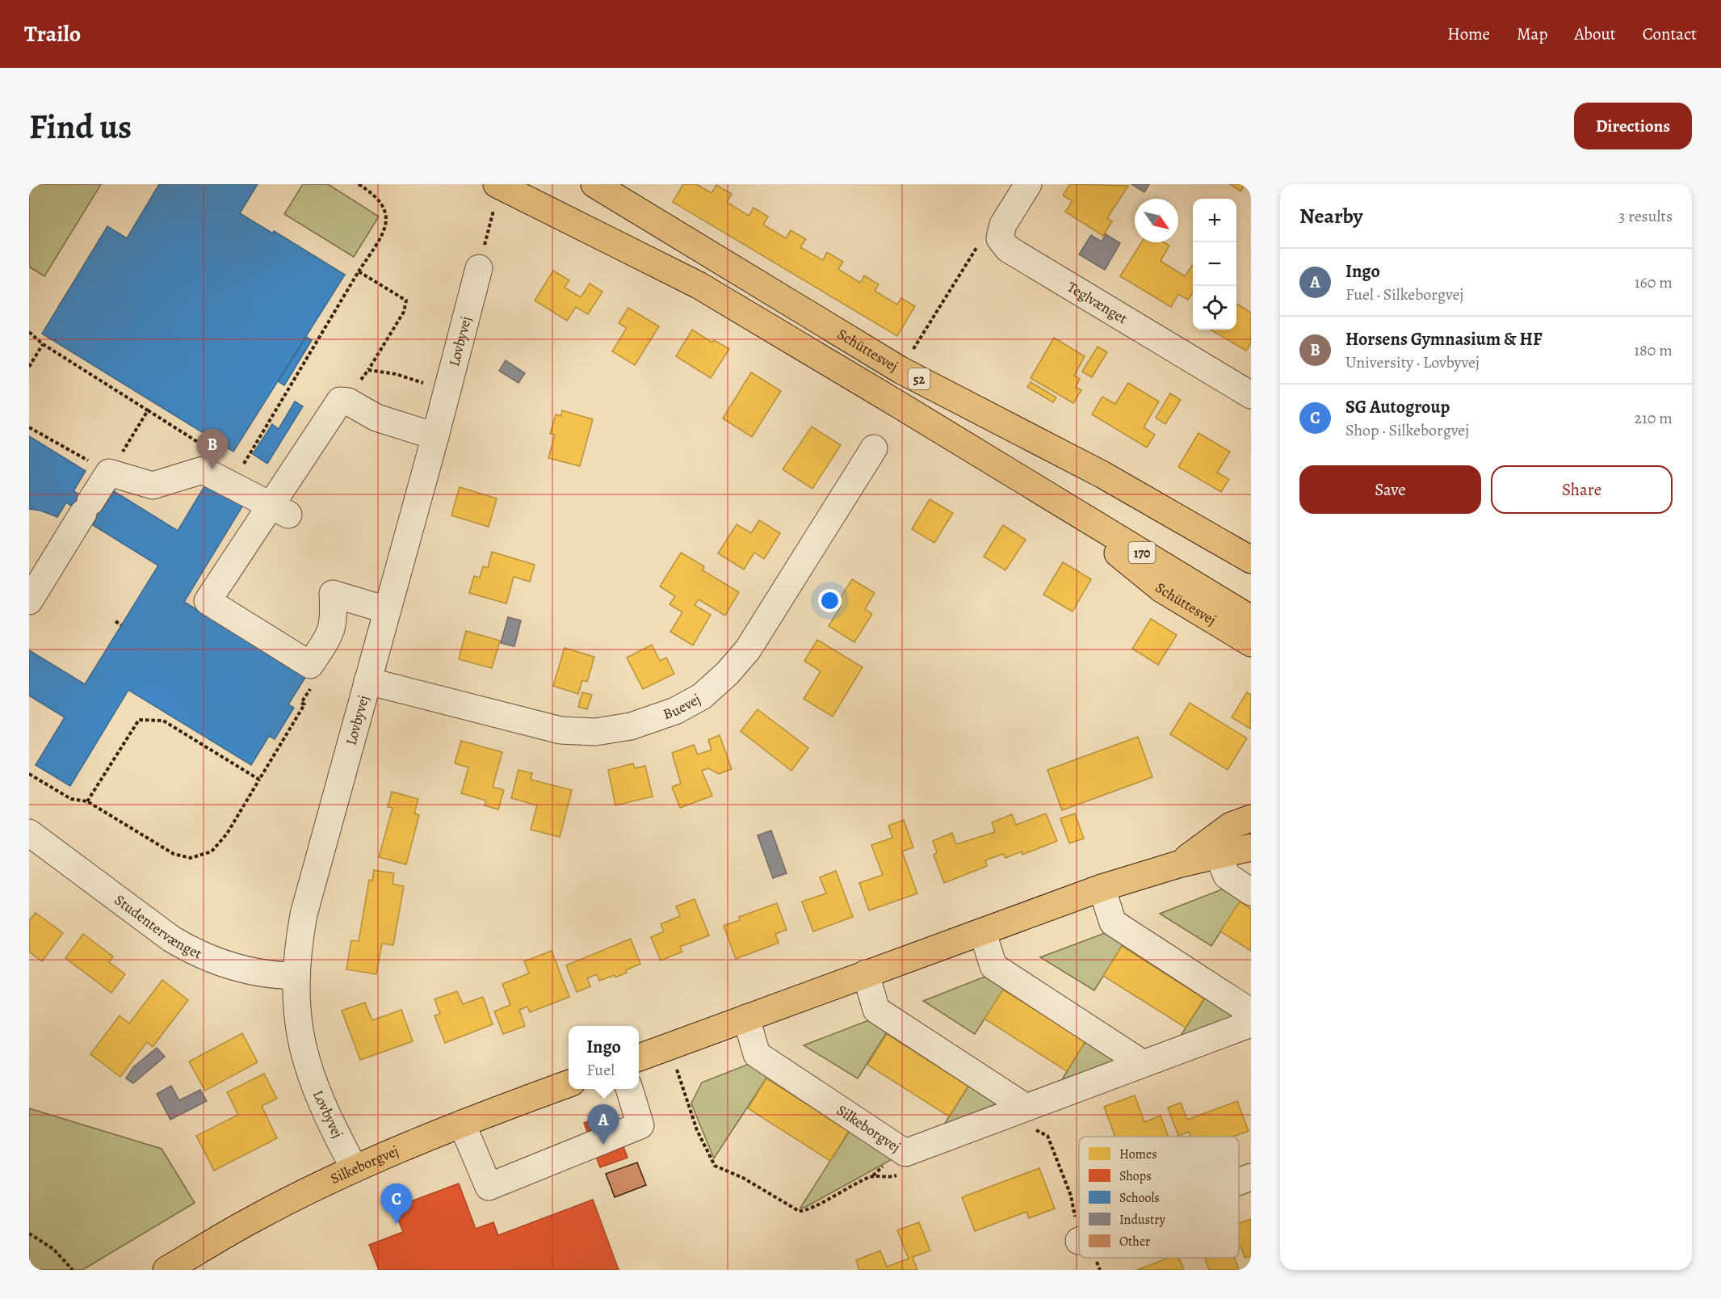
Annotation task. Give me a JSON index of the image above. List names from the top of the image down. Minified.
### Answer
{"streets":{"main road":["Schüttesvej","52","170","Silkeborgvej"],"street":["Teglvænget","Lovbyvej","Buevej","Studentervænget"]},"crossings":[["Lovbyvej","Buevej"],["Lovbyvej","Studentervænget"],["Lovbyvej","Silkeborgvej"]],"legend":["Homes","Shops","Schools","Industry","Other"],"north":"bottom right","page":{"header":"Trailo","nav":["Home","Map","About","Contact"],"buttons":["Directions",["Save","Share"]],"title":"Find us","heading":["Nearby","3 results"],"map_buttons":["+","−"],"list":[{"mark":"A","name":"Ingo","note":"Fuel · Silkeborgvej","value":"160 m"},{"mark":"B","name":"Horsens Gymnasium & HF","note":"University · Lovbyvej","value":"180 m"},{"mark":"C","name":"SG Autogroup","note":"Shop · Silkeborgvej","value":"210 m"}],"pins":["B","A","C"],"popup":["Ingo","Fuel"]}}
